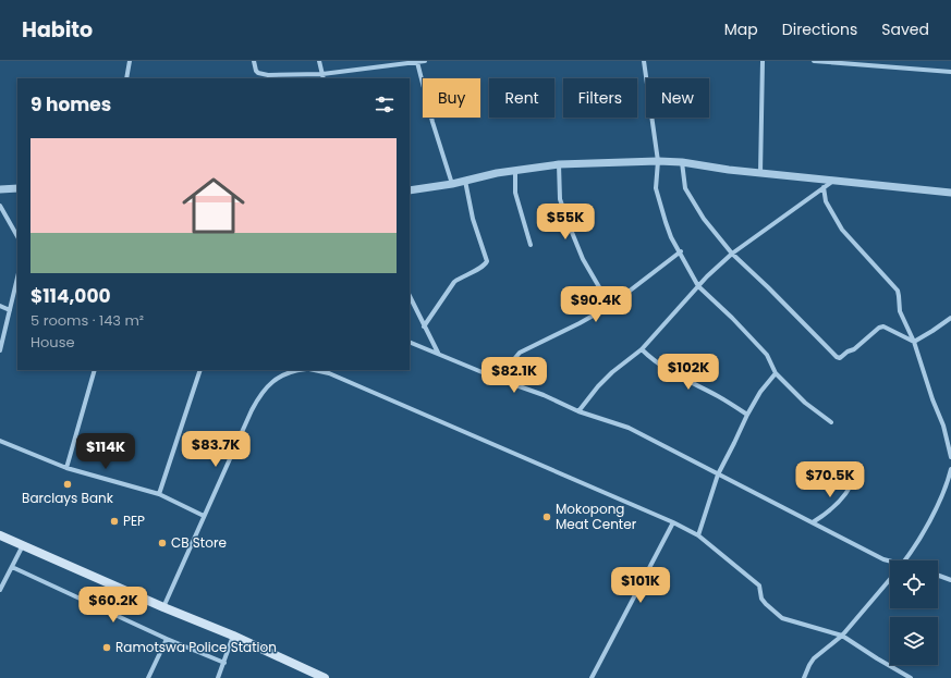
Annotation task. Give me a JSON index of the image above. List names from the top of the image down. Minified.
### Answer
{"places":["Barclays Bank","Mokopong Meat Center","PEP","CB Store","Ramotswa Police Station"],"page":{"header":"Habito","nav":["Map","Directions","Saved"],"chip":["Buy","Rent","Filters","New"],"heading":"9 homes","list":[{"name":"$114,000","note":"5 rooms · 143 m² · House"}],"price":["$55K","$90.4K","$102K","$82.1K","$83.7K","$114K","$70.5K","$101K","$60.2K"]}}
